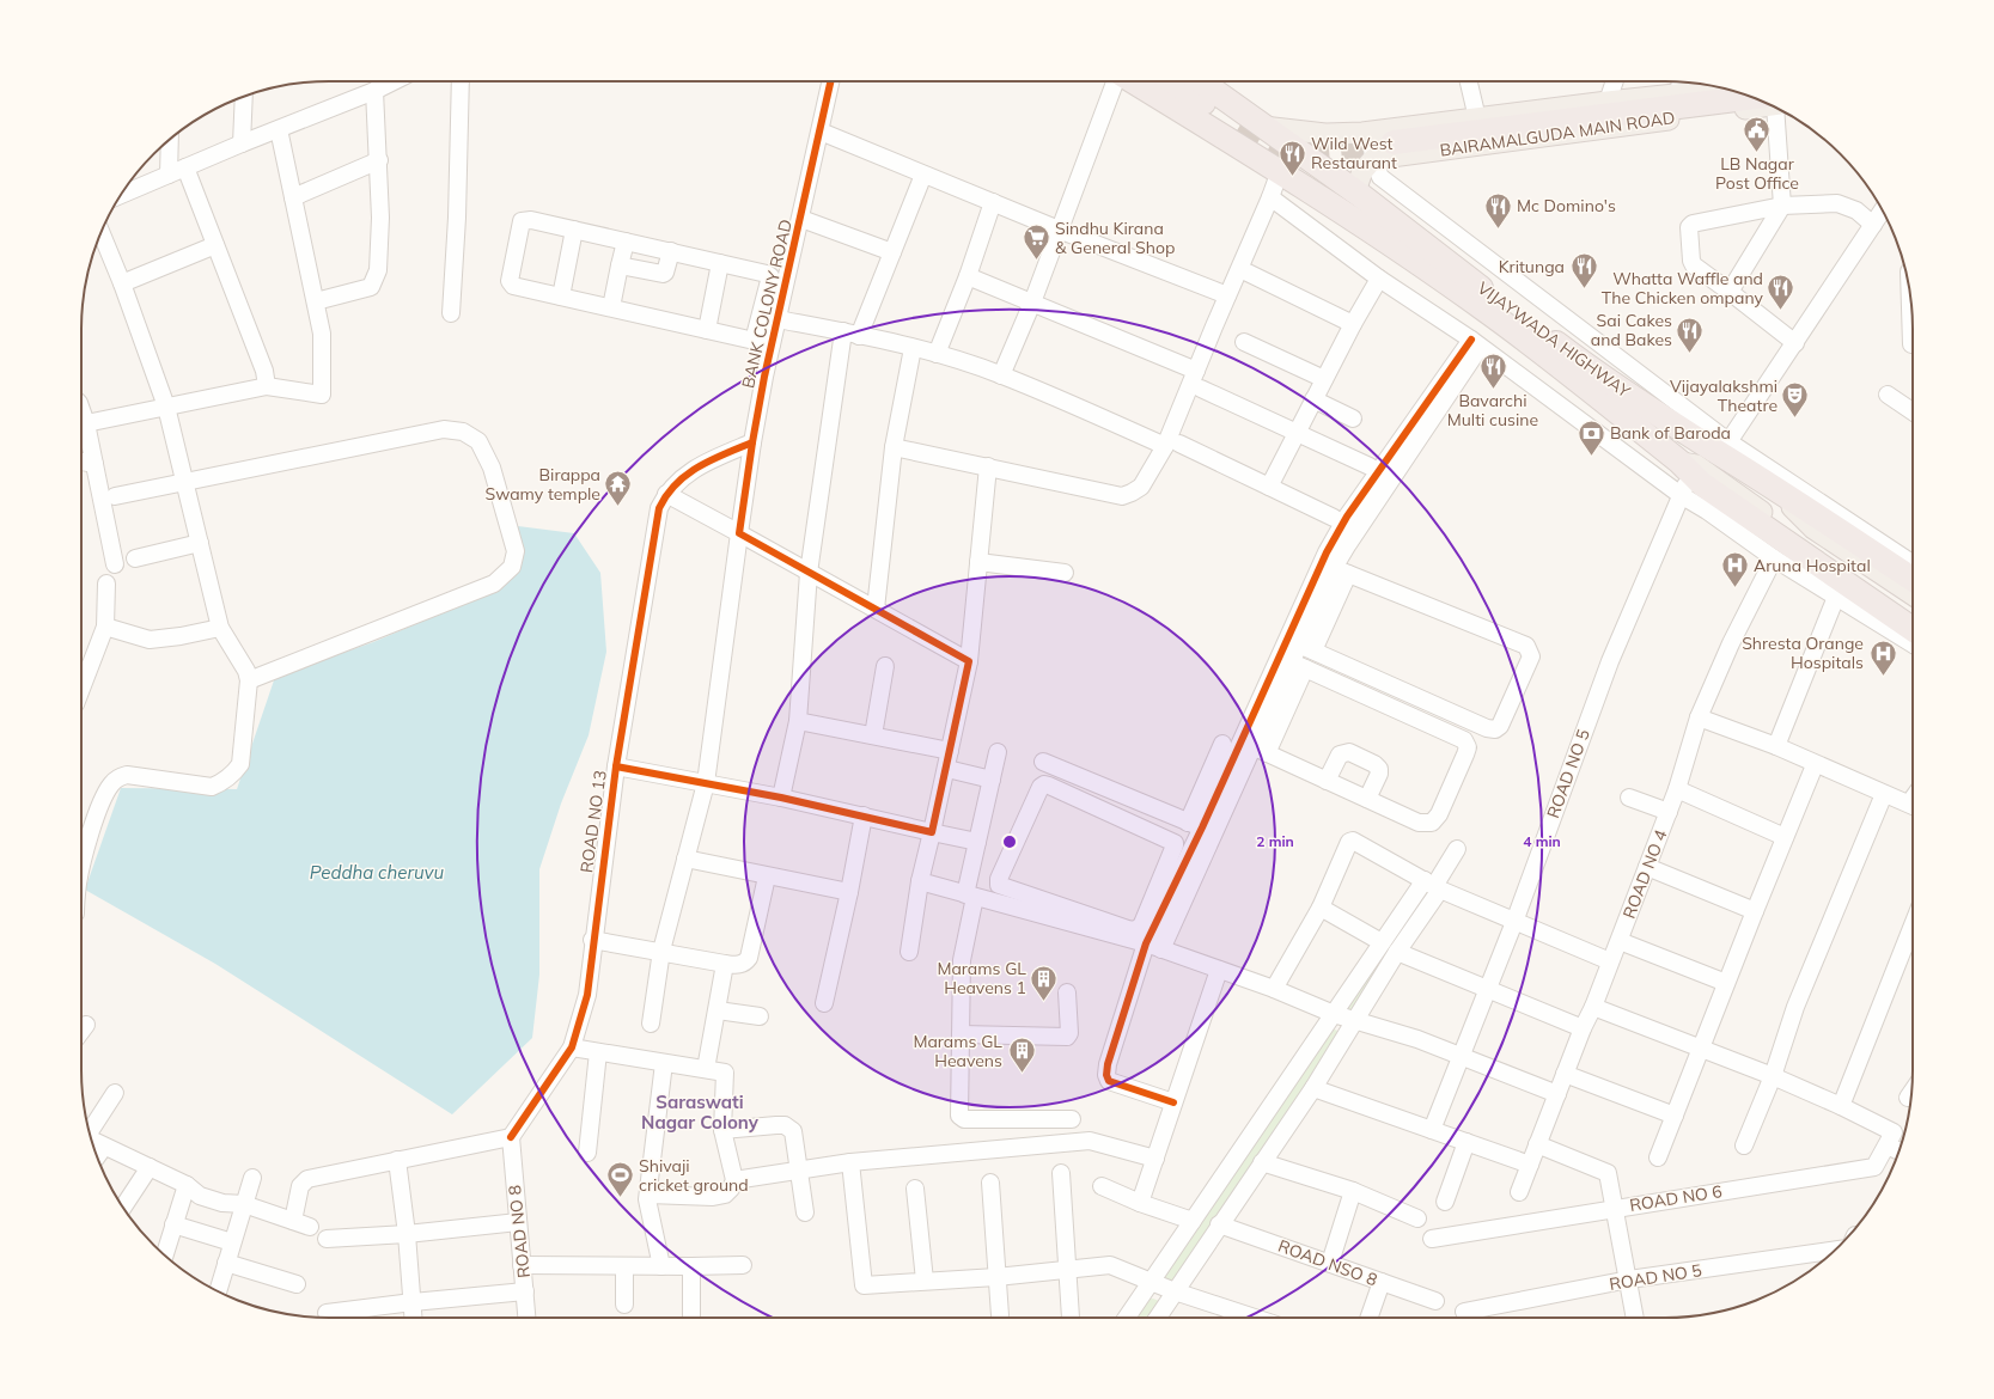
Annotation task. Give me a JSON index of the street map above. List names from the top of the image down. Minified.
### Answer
{"streets":{"highway":["VIJAYWADA HIGHWAY"],"main road":["BAIRAMALGUDA MAIN ROAD"],"street":["BANK COLONY ROAD","ROAD NO 5","ROAD NO 13","ROAD NO 4","ROAD NO 6","ROAD NO 8","ROAD NSO 8"]},"crossings":[["VIJAYWADA HIGHWAY","ROAD NO 5"],["ROAD NO 13","ROAD NO 8"]],"districts":["Saraswati Nagar Colony"],"water":["Peddha cheruvu"],"places":{"public building":["LB Nagar Post Office"],"restaurant":["Wild West Restaurant","Mc Domino's","Kritunga","Whatta Waffle and The Chicken ompany","Sai Cakes and Bakes","Bavarchi Multi cusine"],"supermarket":["Sindhu Kirana & General Shop"],"theatre":["Vijayalakshmi Theatre"],"bank":["Bank of Baroda"],"temple":["Birappa Swamy temple"],"hospital":["Aruna Hospital","Shresta Orange Hospitals"],"building":["Marams GL Heavens 1","Marams GL Heavens"],"sports":["Shivaji cricket ground"]},"rings":["2 min","4 min"]}
